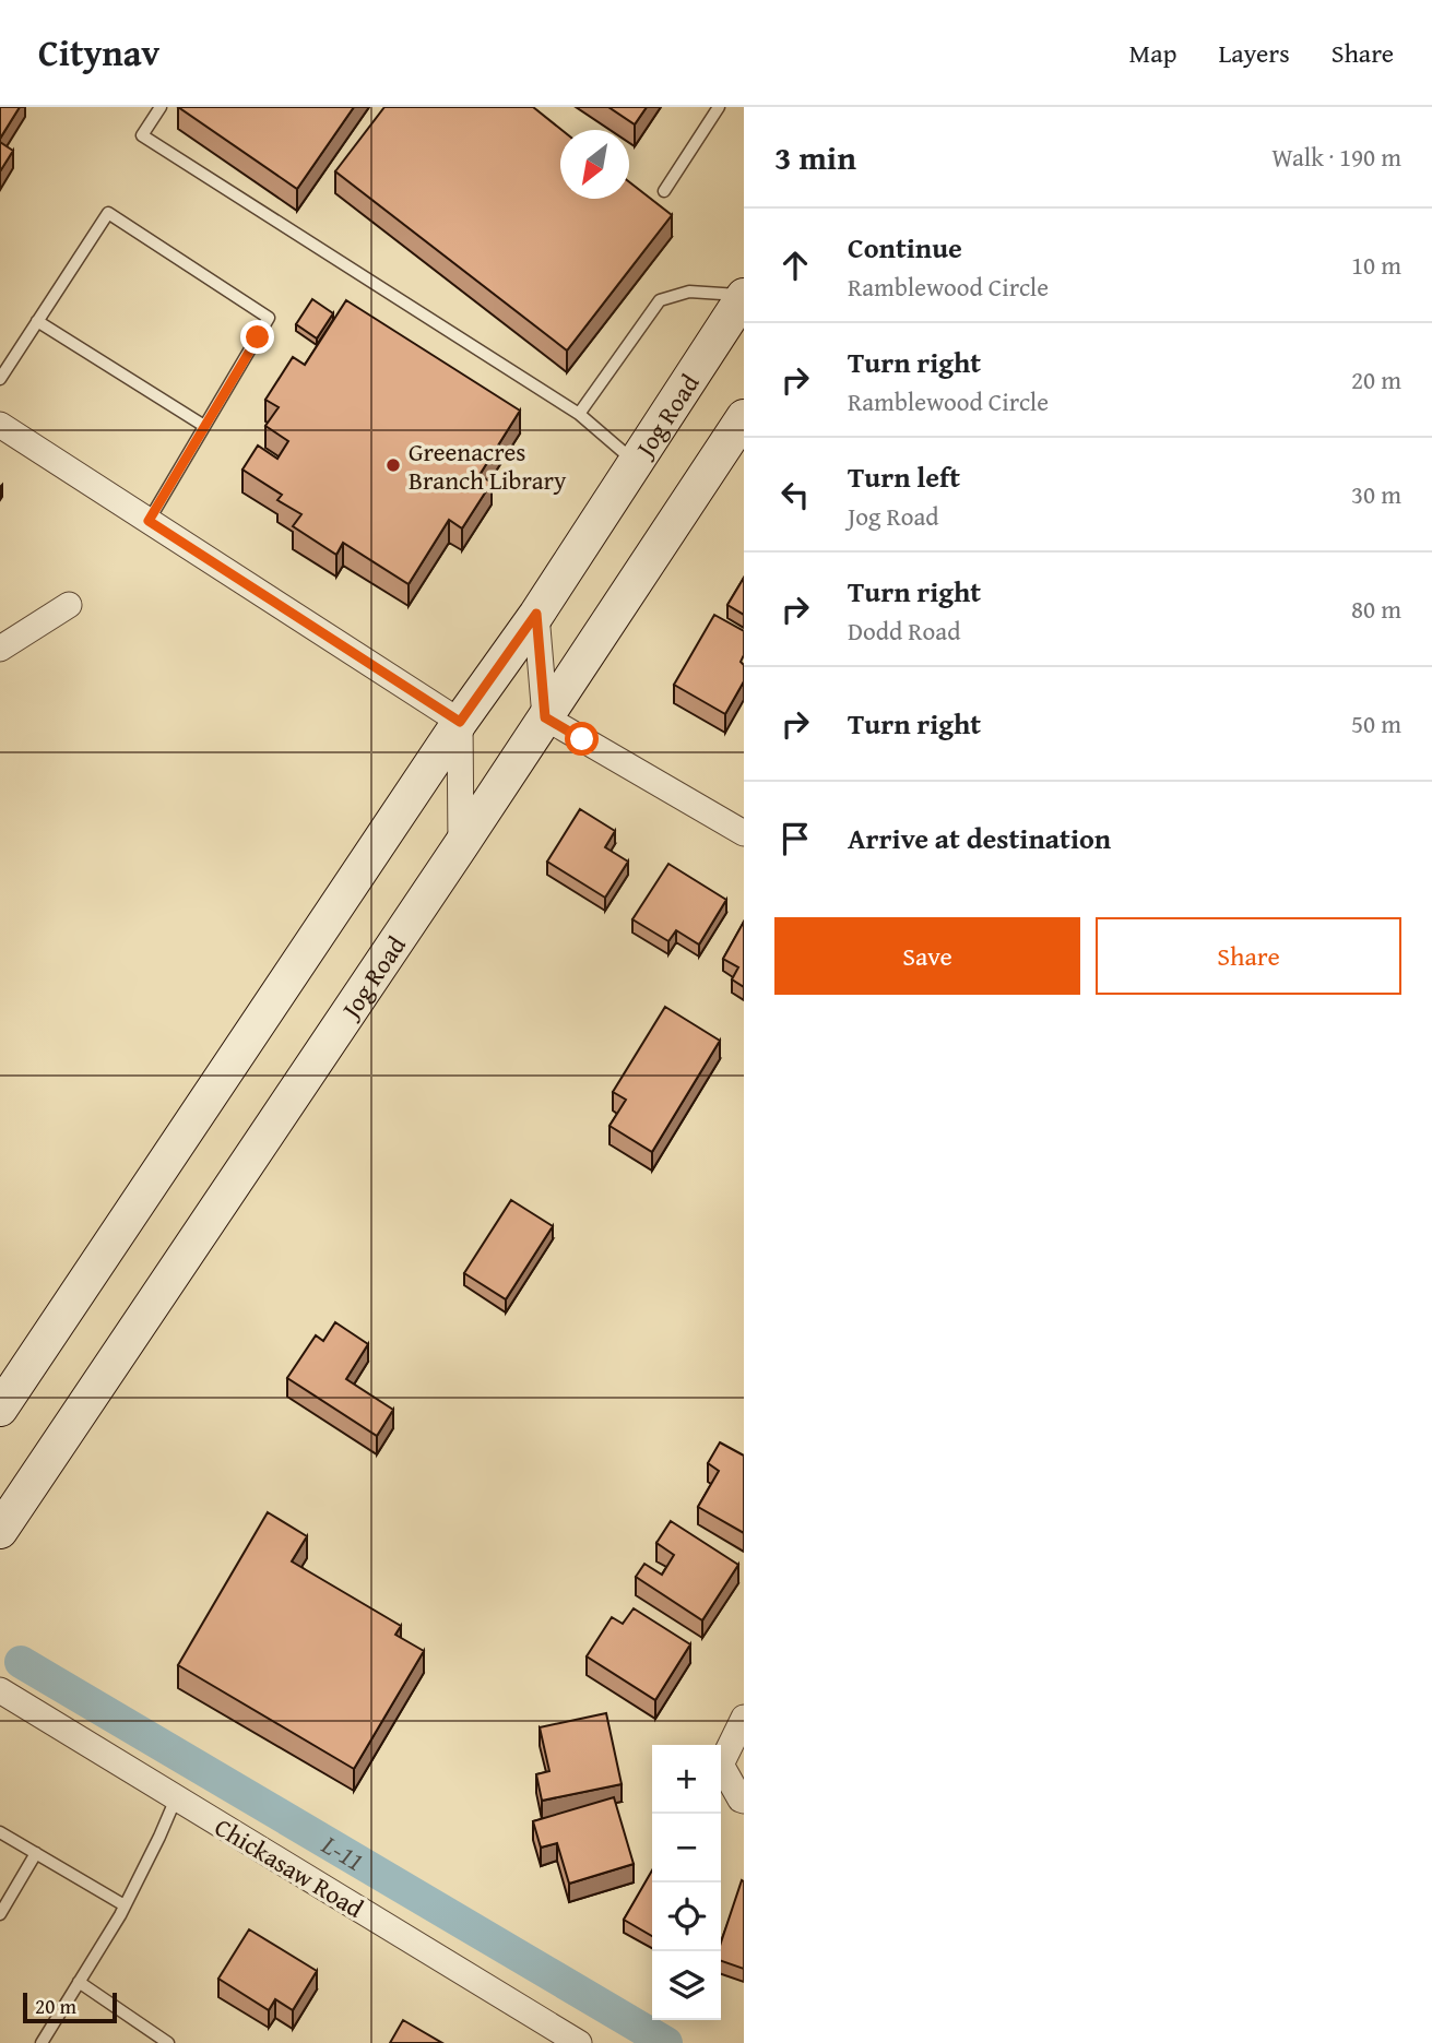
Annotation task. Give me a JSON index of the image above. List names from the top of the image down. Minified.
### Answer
{"streets":{"main road":["Jog Road"],"street":["Chickasaw Road"]},"water":["L-11"],"places":["Greenacres Branch Library"],"scale_bar":"20 m","north":"bottom left","page":{"header":"Citynav","nav":["Map","Layers","Share"],"heading":["3 min","Walk · 190 m"],"list":[["Continue","Ramblewood Circle","10 m"],["Turn right","Ramblewood Circle","20 m"],["Turn left","Jog Road","30 m"],["Turn right","Dodd Road","80 m"],["Turn right","50 m"],"Arrive at destination"],"buttons":["Save","Share"],"map_buttons":["+","−"],"scale":"20 m"}}
